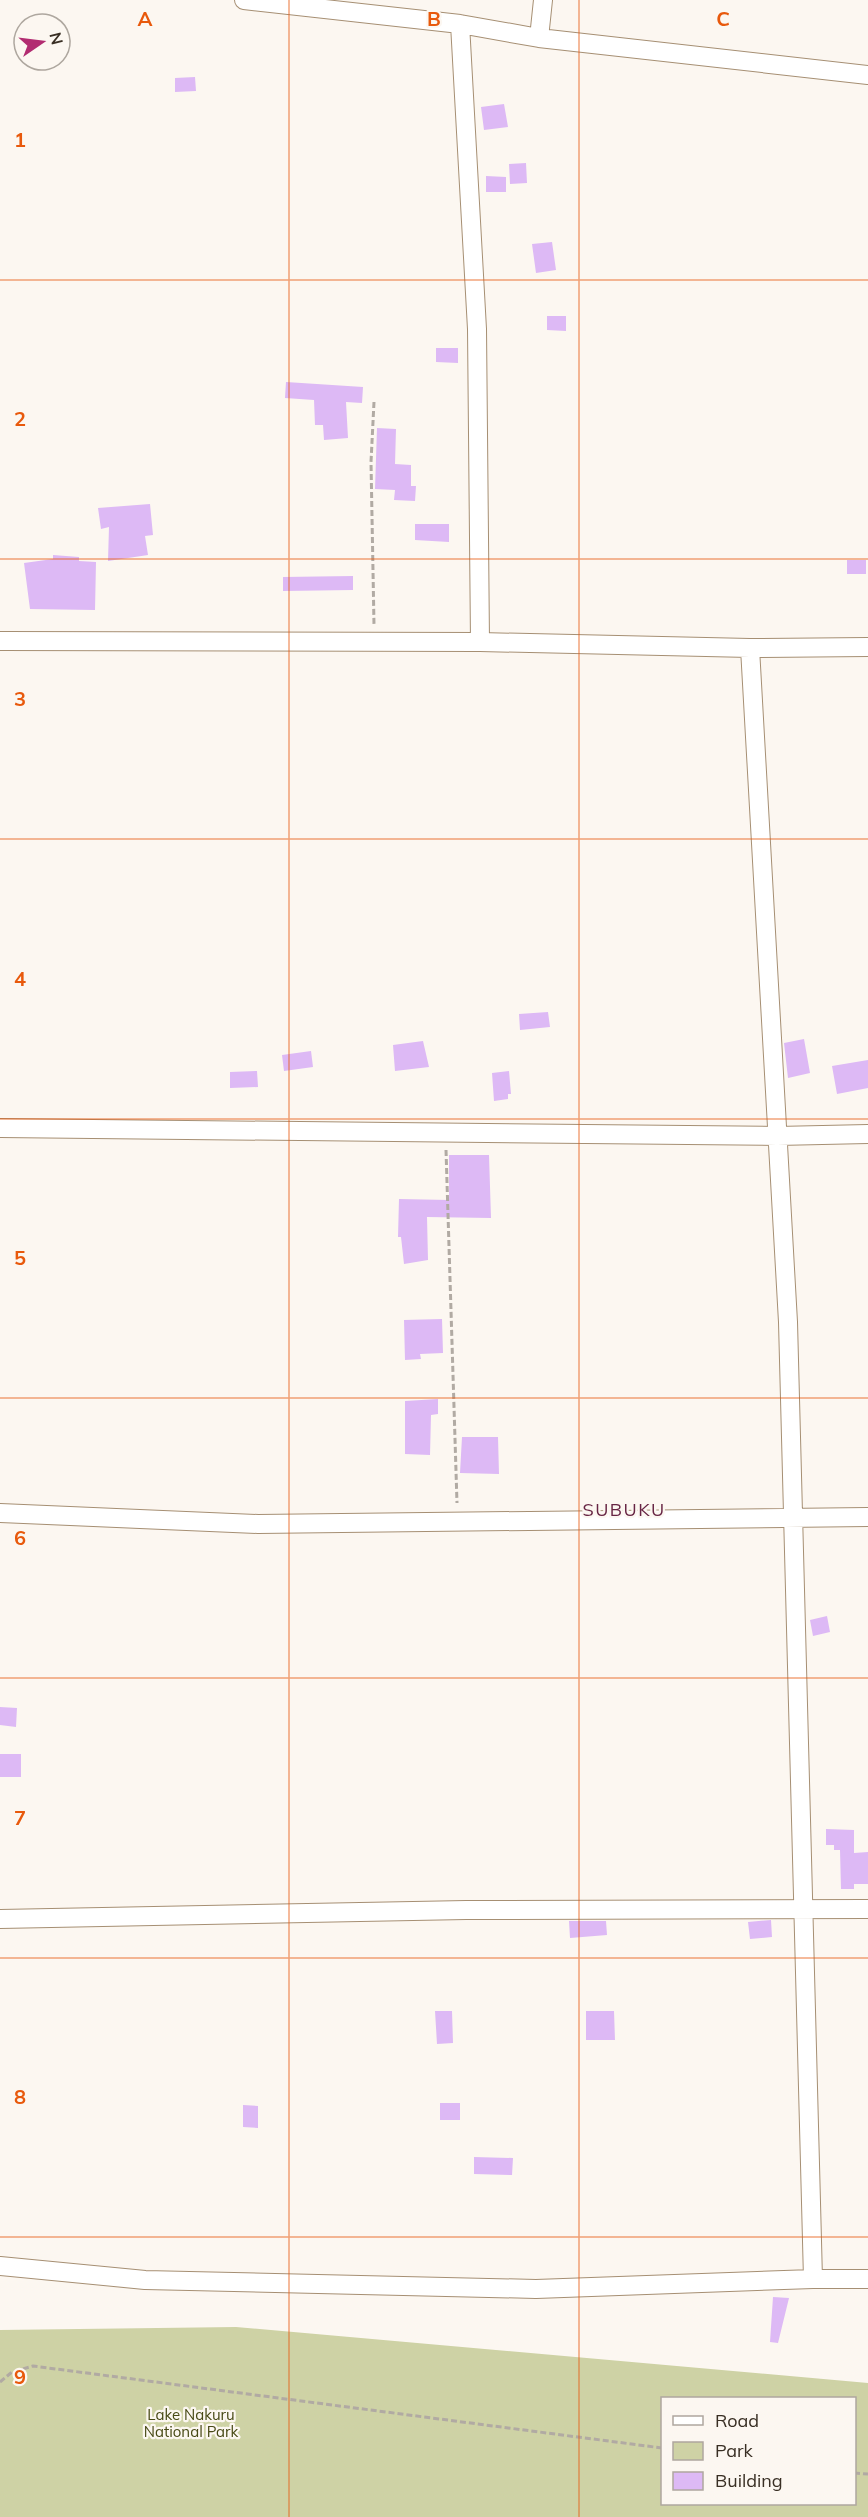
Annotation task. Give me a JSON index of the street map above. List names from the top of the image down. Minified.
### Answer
{"districts":["SUBUKU"],"parks":["Lake Nakuru National Park"],"legend":["Road","Park","Building"],"north":"right","grid":{"columns":["A","B","C"],"rows":["1","2","3","4","5","6","7","8","9"]}}
